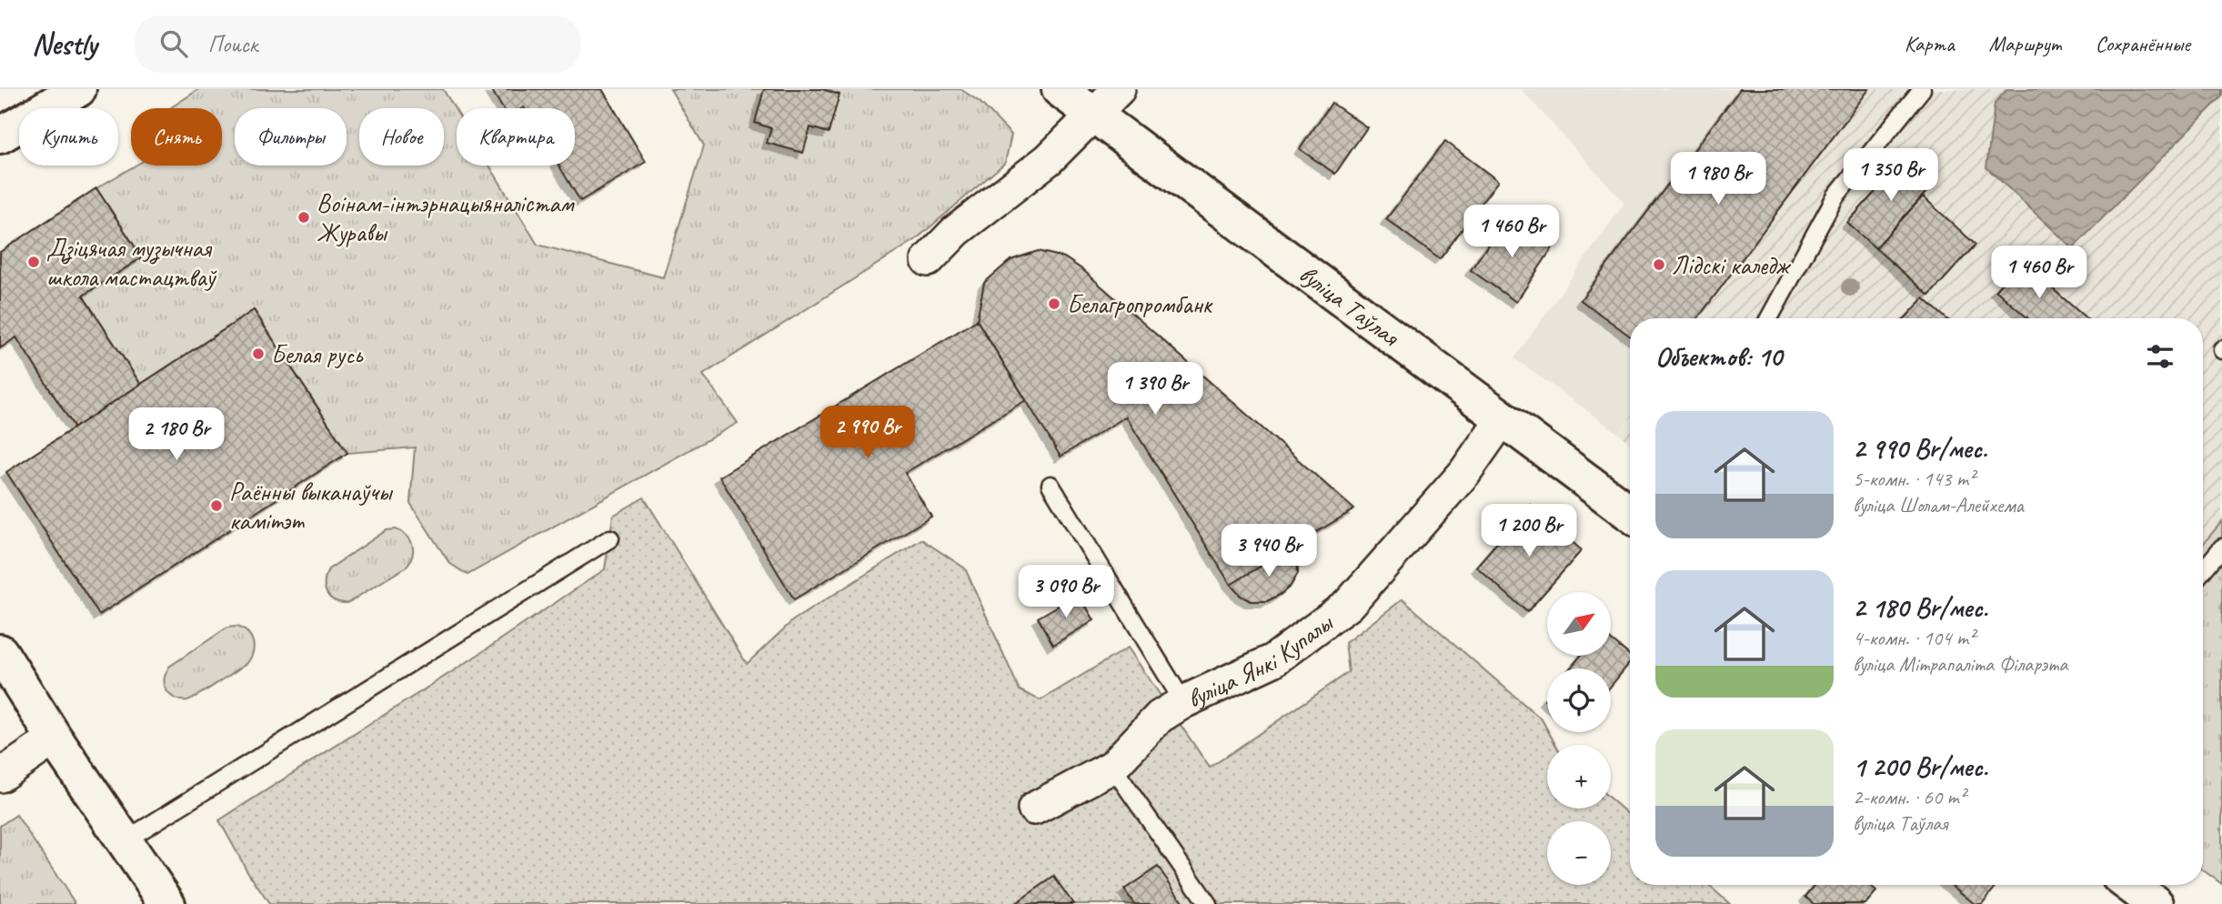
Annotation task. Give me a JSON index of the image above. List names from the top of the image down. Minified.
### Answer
{"streets":{"main road":["вуліца Таўлая"],"street":["вуліца Янкі Купалы"]},"crossings":[["вуліца Таўлая","вуліца Янкі Купалы"]],"places":["Воінам-інтэрнацыяналістам Журавы","Дзіцячая музычная школа мастацтваў","Лідскі каледж","Белагропромбанк","Белая русь","Раённы выканаўчы камітэт"],"north":"top right","page":{"header":"Nestly","search":"Поиск","nav":["Карта","Маршрут","Сохранённые"],"chip":["Купить","Снять","Фильтры","Новое","Квартира"],"price":["1 350 Br","1 980 Br","1 460 Br","1 460 Br","1 390 Br","2 990 Br","2 180 Br","1 200 Br","3 940 Br","3 090 Br"],"heading":"Объектов: 10","list":[{"name":"2 990 Br/мес.","note":"5-комн. · 143 m² · вуліца Шолам-Алейхема"},{"name":"2 180 Br/мес.","note":"4-комн. · 104 m² · вуліца Мітрапаліта Філарэта"},{"name":"1 200 Br/мес.","note":"2-комн. · 60 m² · вуліца Таўлая"}],"map_buttons":["+","−"]}}
